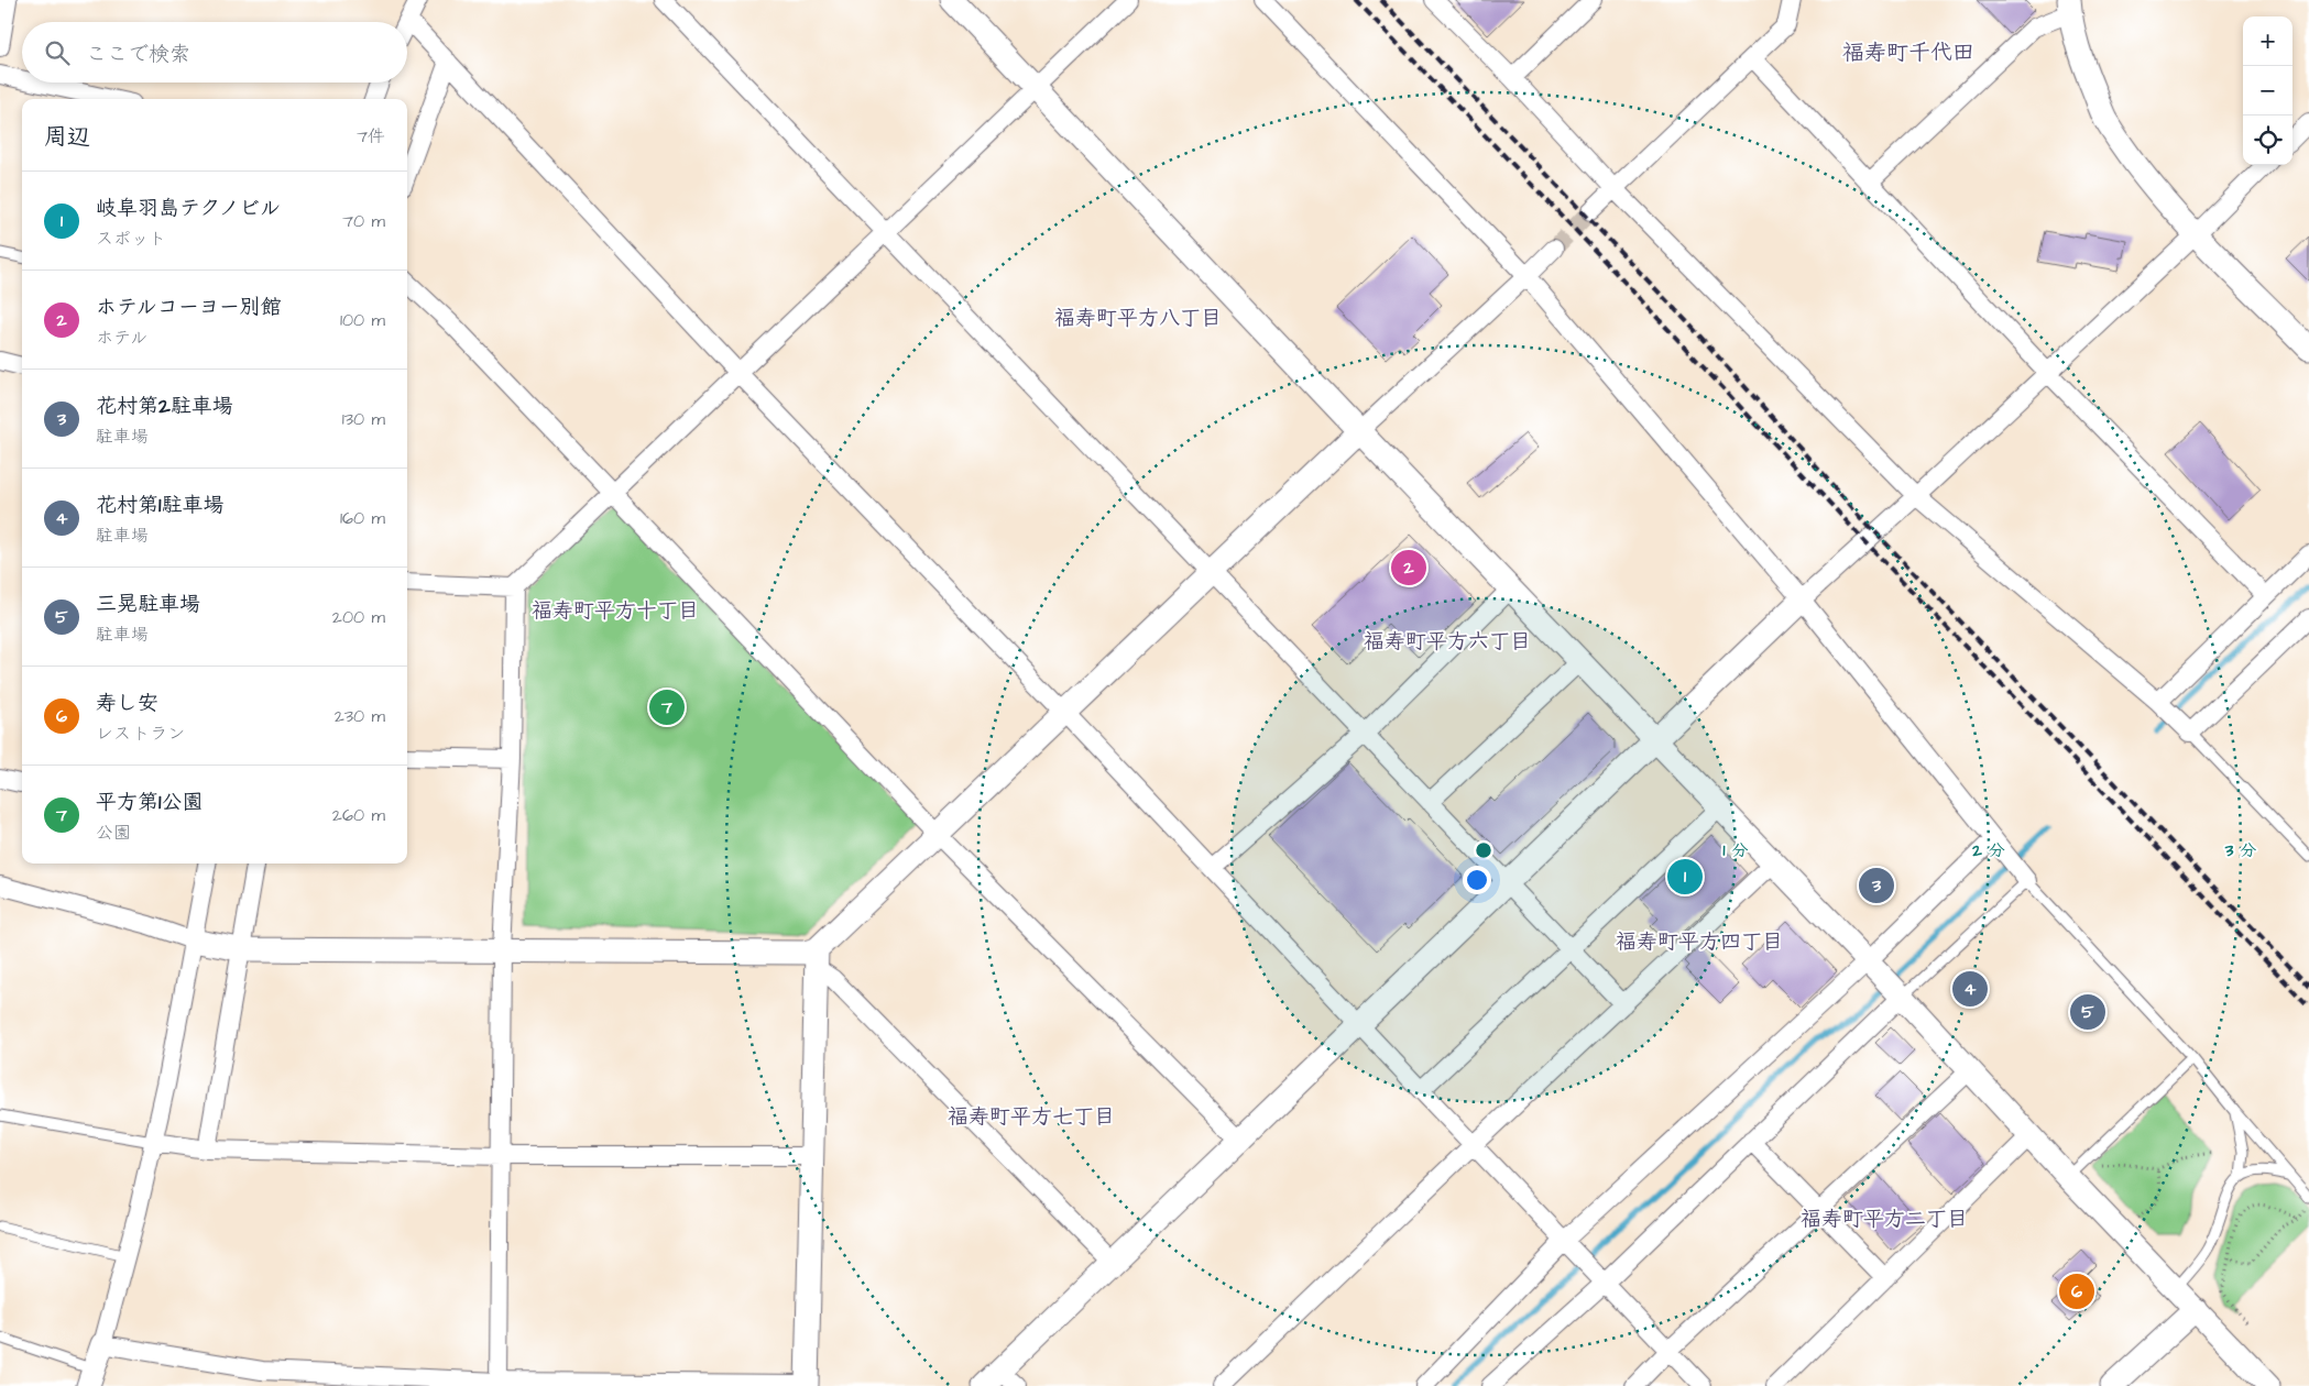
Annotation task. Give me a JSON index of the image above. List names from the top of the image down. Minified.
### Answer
{"districts":["福寿町千代田","福寿町平方八丁目","福寿町平方十丁目","福寿町平方六丁目","福寿町平方四丁目","福寿町平方七丁目","福寿町平方二丁目"],"page":{"map_buttons":["+","−"],"search":"ここで検索","heading":["周辺","7件"],"list":[{"mark":"1","name":"岐阜羽島テクノビル","note":"スポット","value":"70 m"},{"mark":"2","name":"ホテルコーヨー別館","note":"ホテル","value":"100 m"},{"mark":"3","name":"花村第2駐車場","note":"駐車場","value":"130 m"},{"mark":"4","name":"花村第1駐車場","note":"駐車場","value":"160 m"},{"mark":"5","name":"三晃駐車場","note":"駐車場","value":"200 m"},{"mark":"6","name":"寿し安","note":"レストラン","value":"230 m"},{"mark":"7","name":"平方第1公園","note":"公園","value":"260 m"}],"pins":["2","7","1","3","4","5","6"]},"rings":["1 分","2 分","3 分"]}
